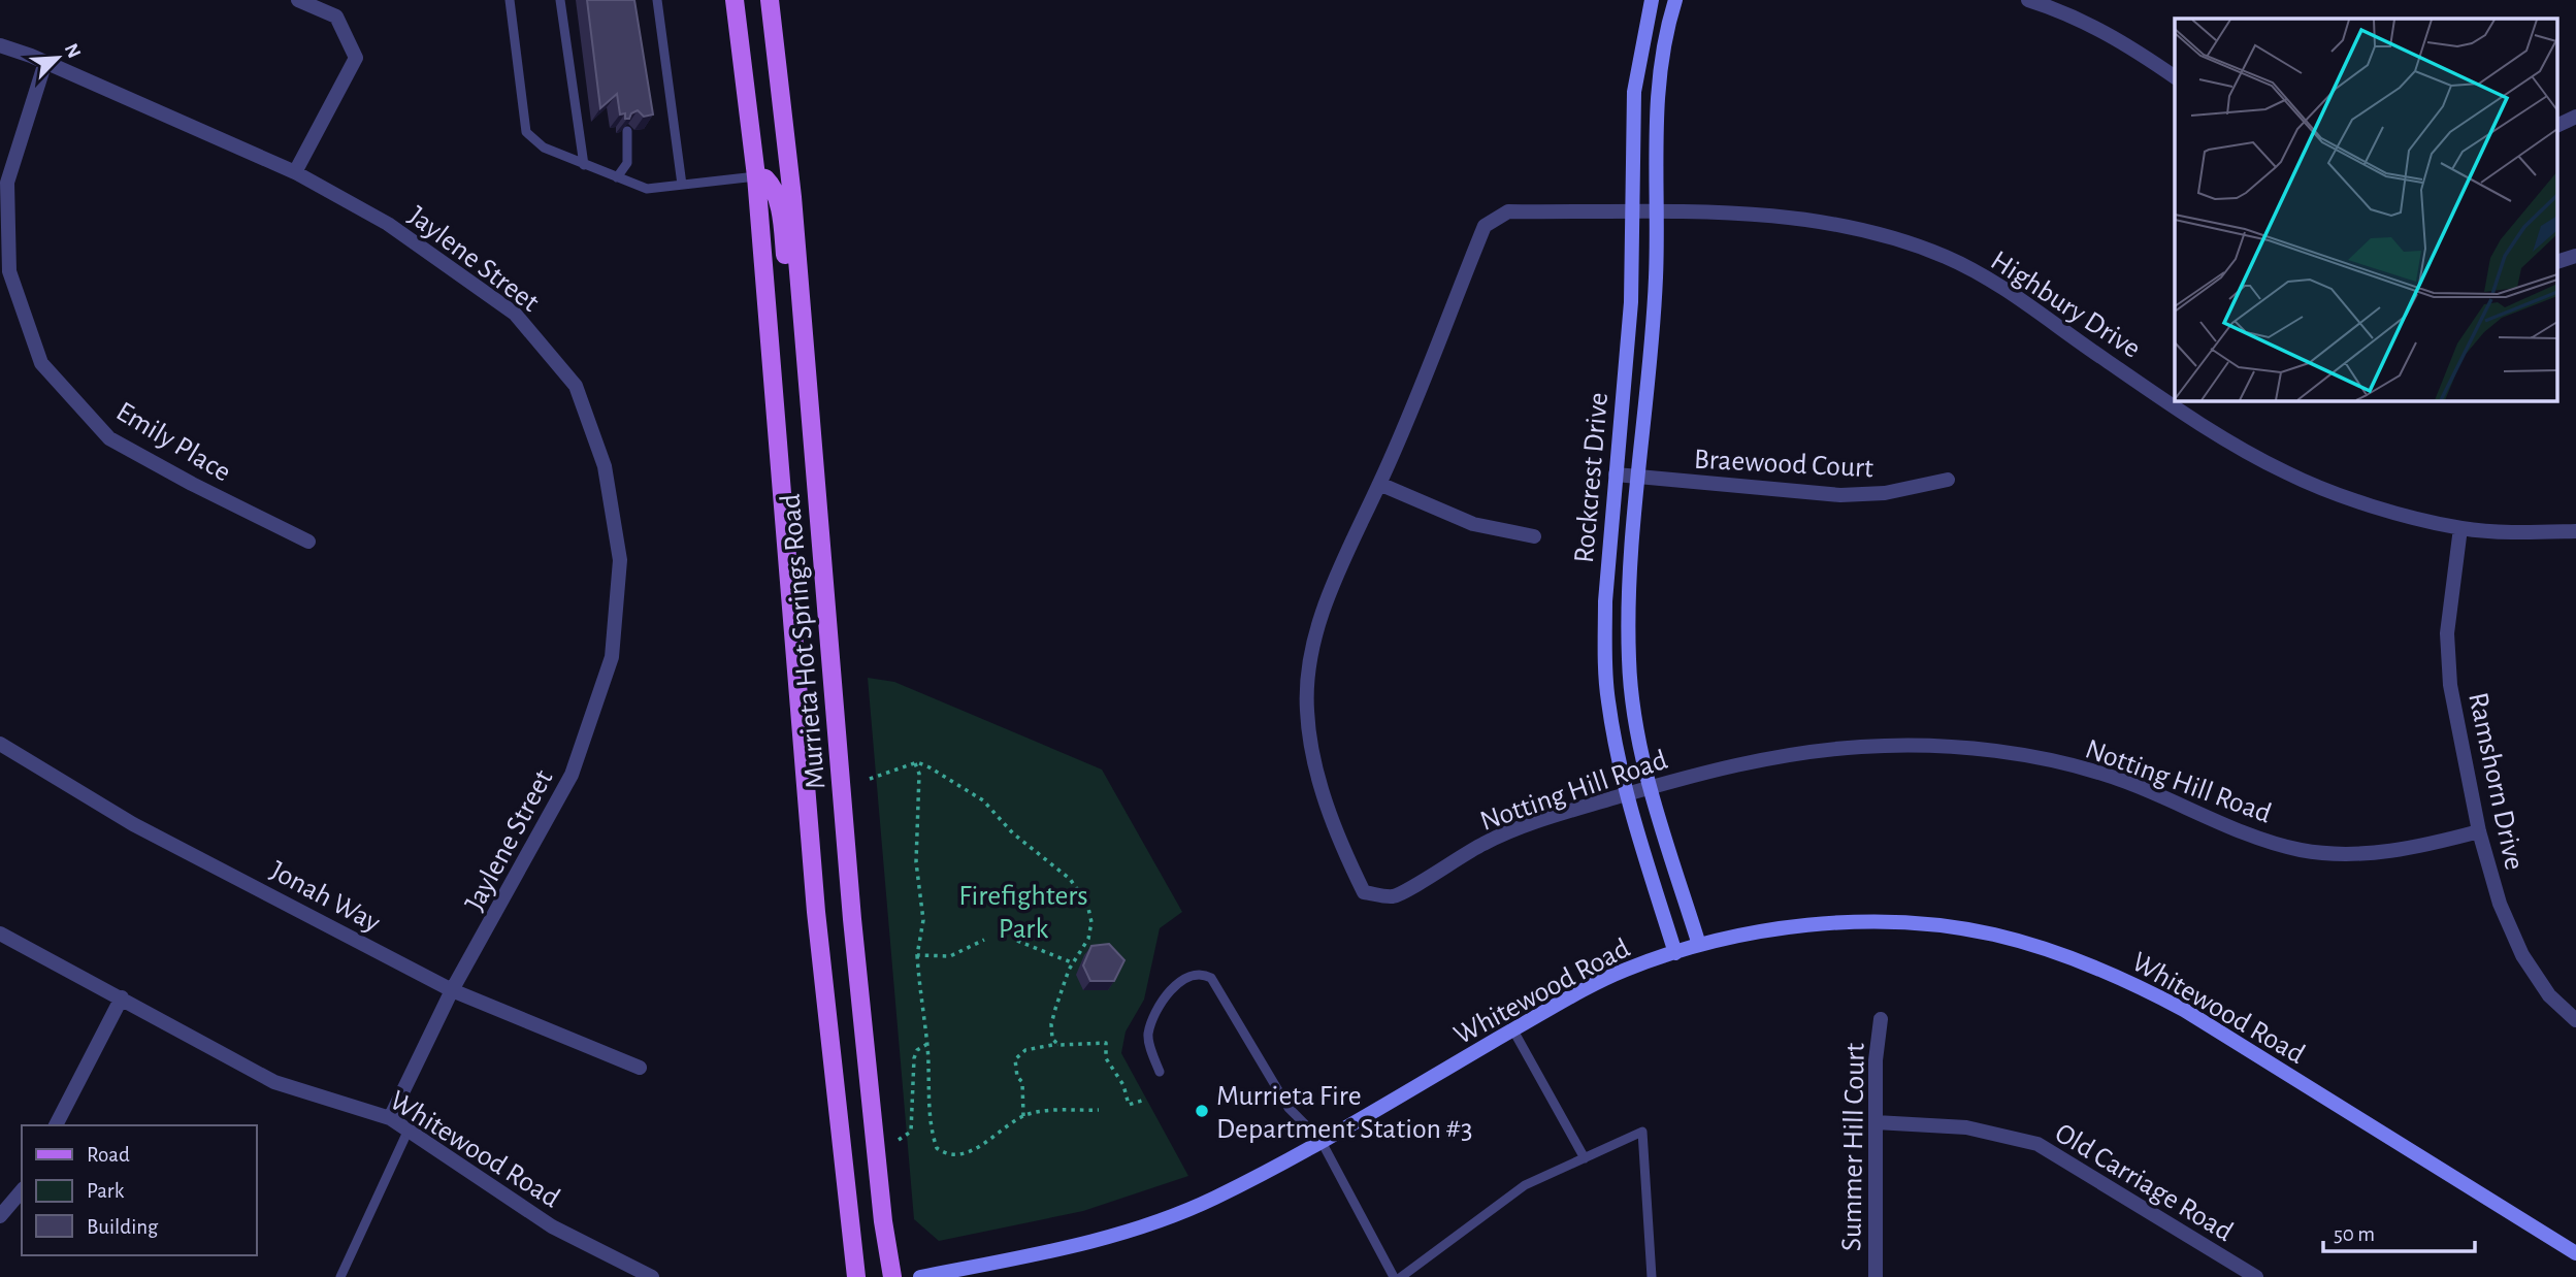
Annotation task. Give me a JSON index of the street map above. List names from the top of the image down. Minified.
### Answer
{"streets":{"main road":["Murrieta Hot Springs Road"],"street":["Jaylene Street","Highbury Drive","Emily Place","Braewood Court","Rockcrest Drive","Notting Hill Road","Ramshorn Drive","Jonah Way","Whitewood Road","Summer Hill Court","Old Carriage Road"]},"crossings":[["Jaylene Street","Emily Place"],["Jaylene Street","Jonah Way"],["Jaylene Street","Whitewood Road"],["Highbury Drive","Rockcrest Drive"],["Highbury Drive","Notting Hill Road"],["Highbury Drive","Ramshorn Drive"],["Braewood Court","Rockcrest Drive"],["Rockcrest Drive","Notting Hill Road"],["Rockcrest Drive","Whitewood Road"],["Notting Hill Road","Ramshorn Drive"],["Summer Hill Court","Old Carriage Road"]],"parks":["Firefighters Park"],"places":["Murrieta Fire Department Station #3"],"legend":["Road","Park","Building"],"scale_bar":"50 m","north":"top right"}
